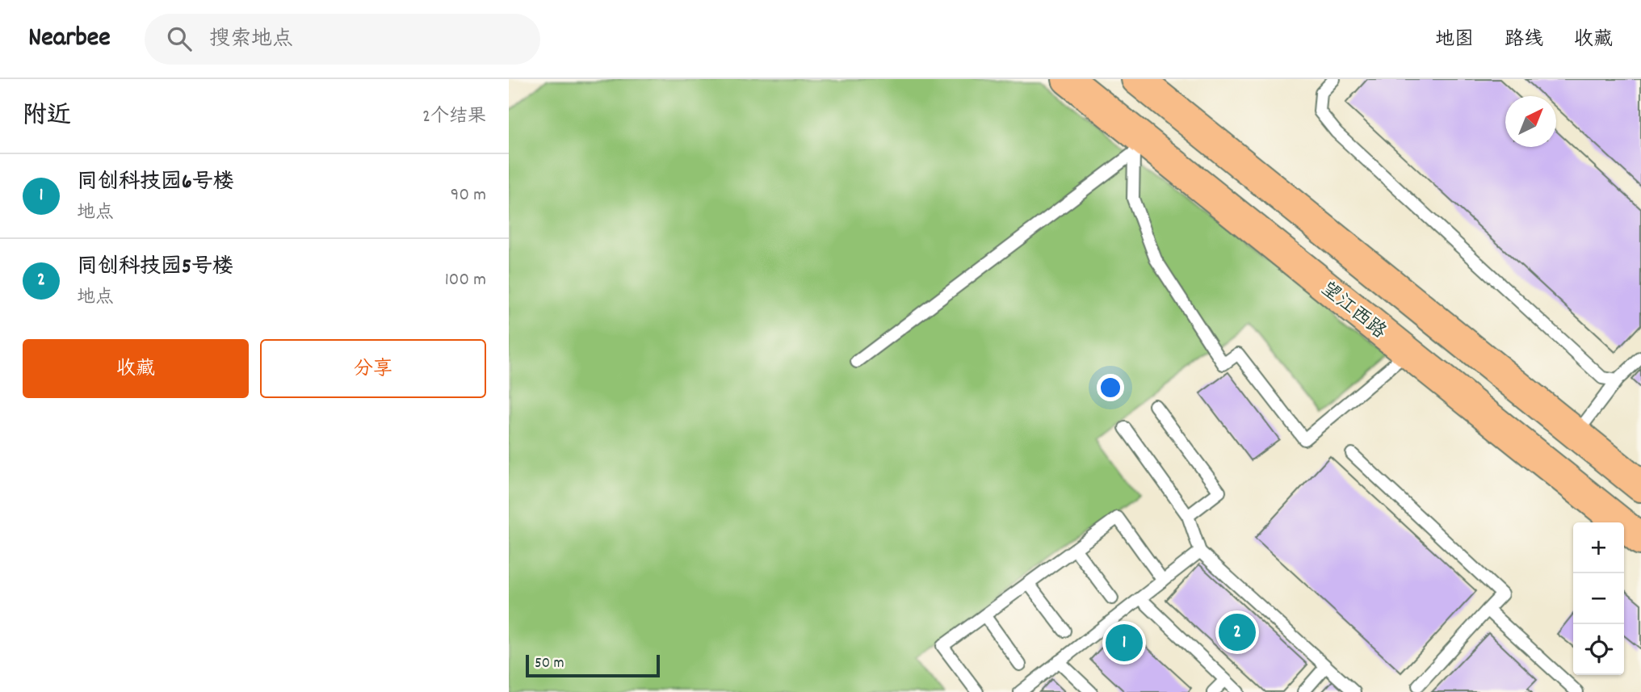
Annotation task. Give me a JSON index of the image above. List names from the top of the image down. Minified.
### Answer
{"streets":{"main road":["望江西路"]},"scale_bar":"50 m","north":"top right","page":{"header":"Nearbee","search":"搜索地点","nav":["地图","路线","收藏"],"heading":["附近","2个结果"],"list":[{"mark":"1","name":"同创科技园6号楼","note":"地点","value":"90 m"},{"mark":"2","name":"同创科技园5号楼","note":"地点","value":"100 m"}],"buttons":["收藏","分享"],"map_buttons":["+","−"],"pins":["2","1"],"scale":"50 m"}}
